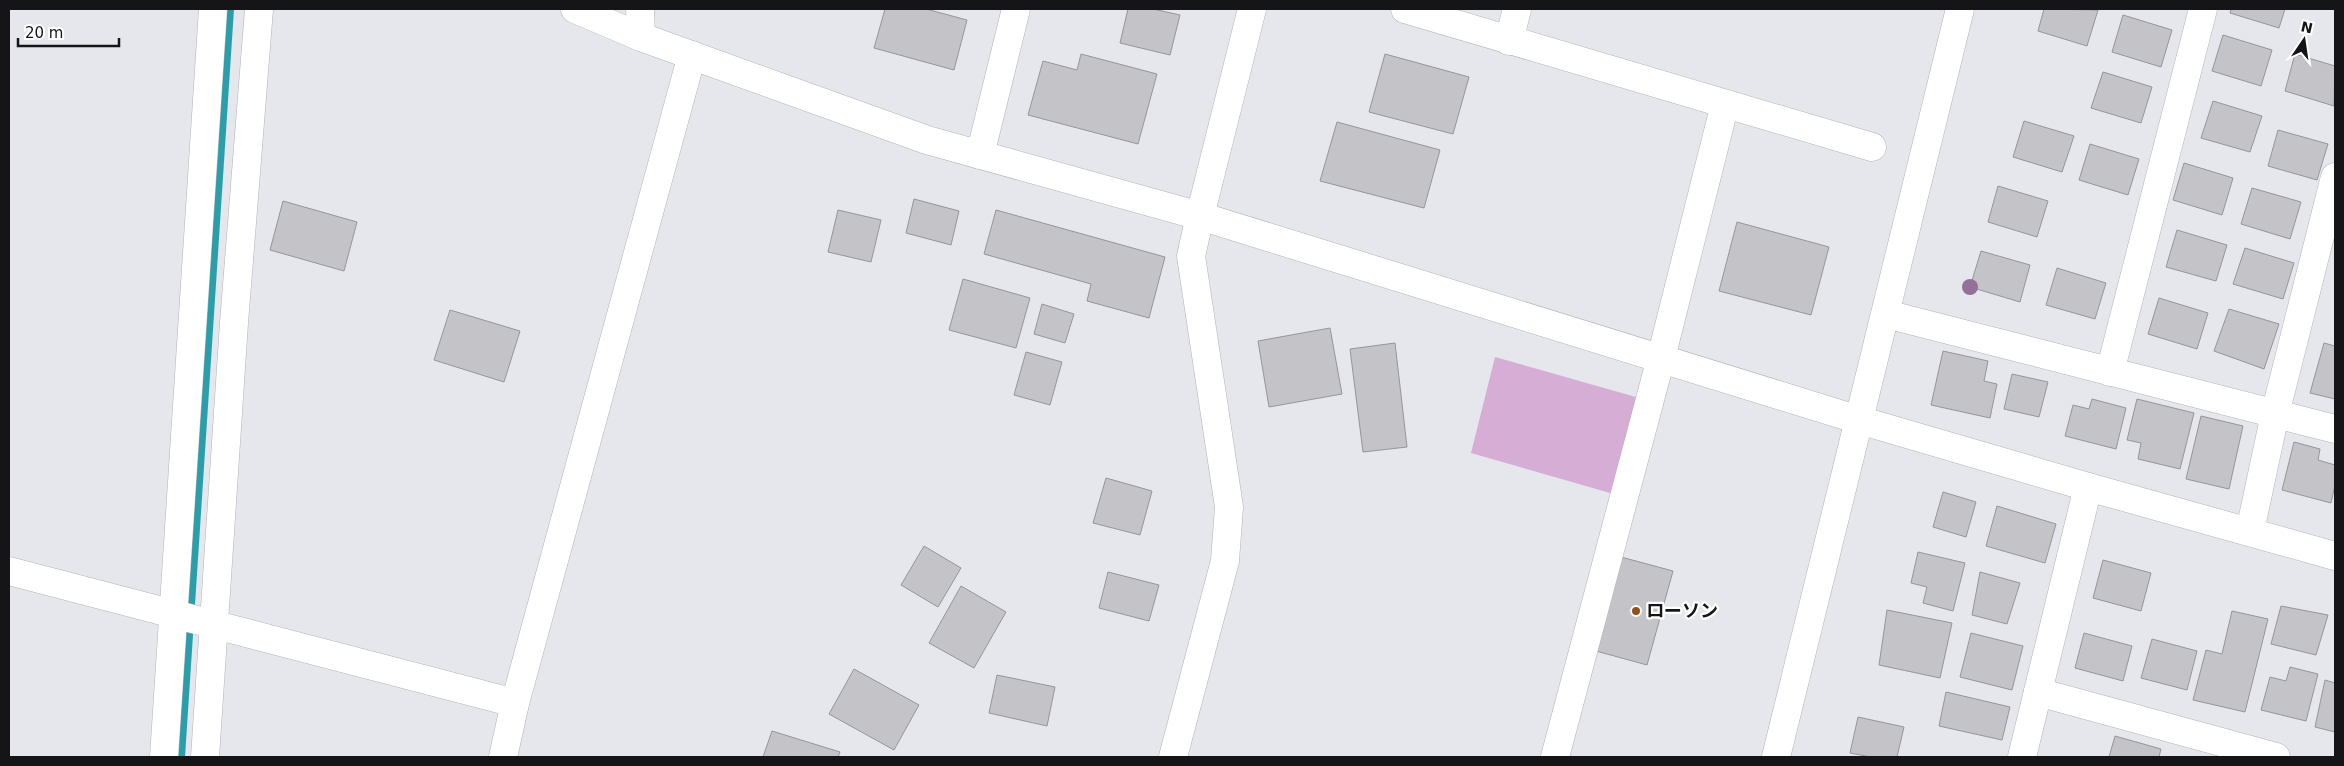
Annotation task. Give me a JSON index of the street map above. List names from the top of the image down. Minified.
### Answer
{"places":["ローソン"],"scale_bar":"20 m","north":"top"}
